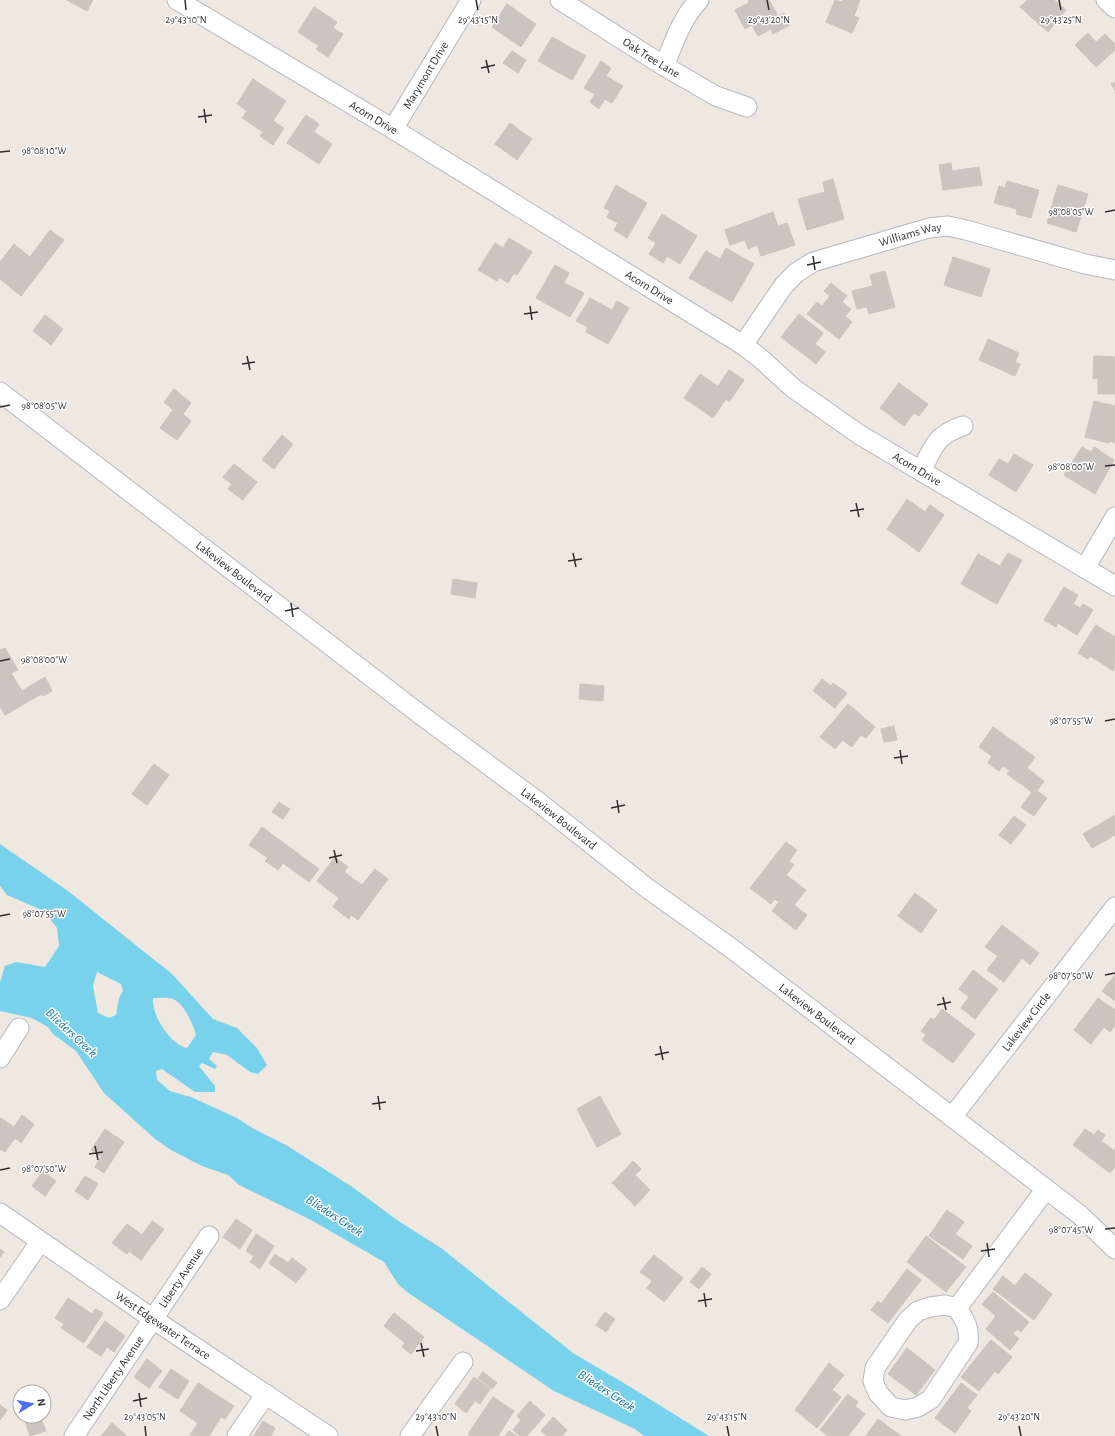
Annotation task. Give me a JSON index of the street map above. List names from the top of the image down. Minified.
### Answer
{"streets":{"street":["Oak Tree Lane","Marymont Drive","Acorn Drive","Williams Way","Lakeview Boulevard","Lakeview Circle","Liberty Avenue","West Edgewater Terrace","North Liberty Avenue"]},"crossings":[["Marymont Drive","Acorn Drive"],["Acorn Drive","Williams Way"],["Lakeview Boulevard","Lakeview Circle"],["Liberty Avenue","West Edgewater Terrace"],["Liberty Avenue","North Liberty Avenue"],["West Edgewater Terrace","North Liberty Avenue"]],"water":["Blieders Creek"],"north":"right","coordinates":["29°43'10\"N","29°43'15\"N","29°43'20\"N","29°43'25\"N","98°08'10\"W","98°08'05\"W","98°08'00\"W","98°07'55\"W","98°07'50\"W","98°07'45\"W","29°43'05\"N"]}
